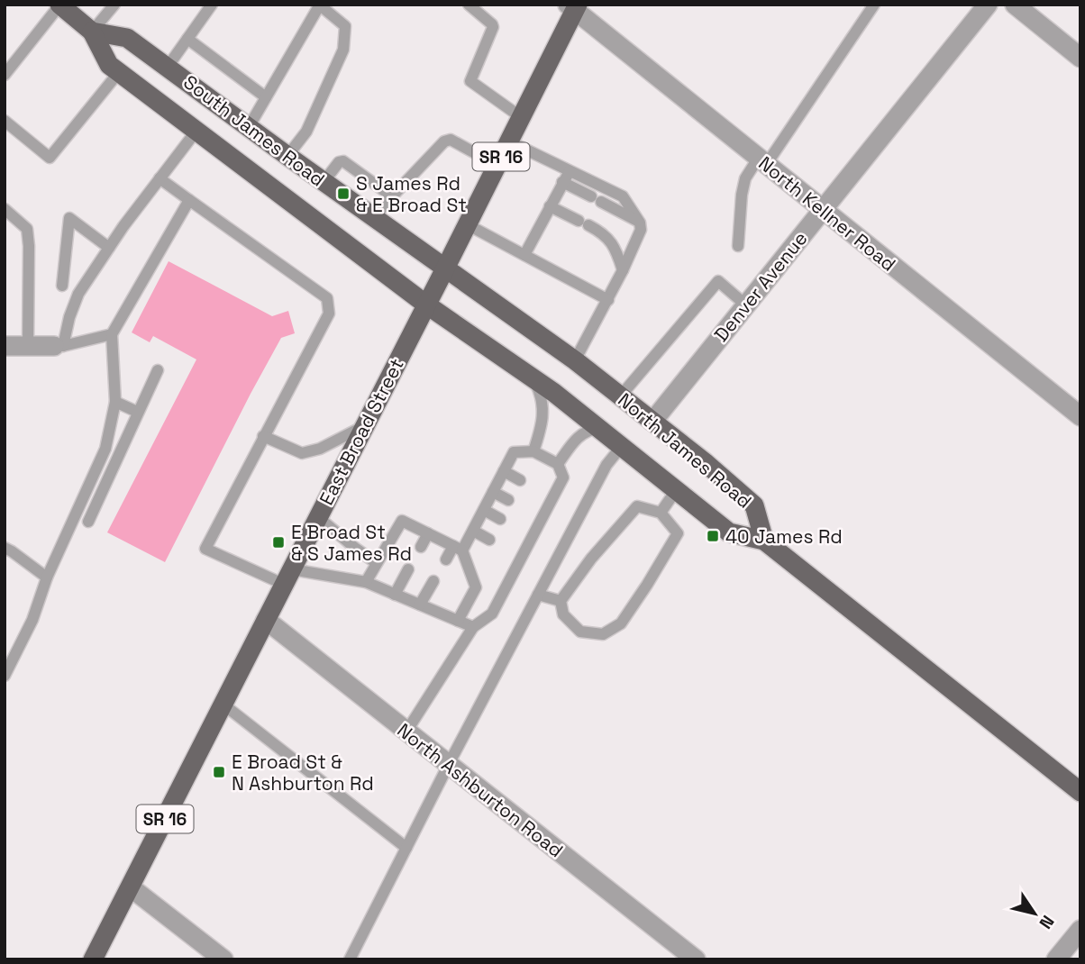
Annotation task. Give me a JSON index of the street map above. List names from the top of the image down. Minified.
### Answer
{"streets":{"main road":["South James Road","SR 16","East Broad Street","North James Road"],"street":["North Kellner Road","Denver Avenue","North Ashburton Road"]},"crossings":[["South James Road","East Broad Street"],["South James Road","North James Road"],["North Kellner Road","Denver Avenue"],["North Kellner Road","East Broad Street"],["Denver Avenue","North James Road"],["East Broad Street","North James Road"],["East Broad Street","North Ashburton Road"]],"places":{"transit":["S James Rd & E Broad St","40 James Rd","E Broad St & S James Rd","E Broad St & N Ashburton Rd"]},"north":"bottom right"}
